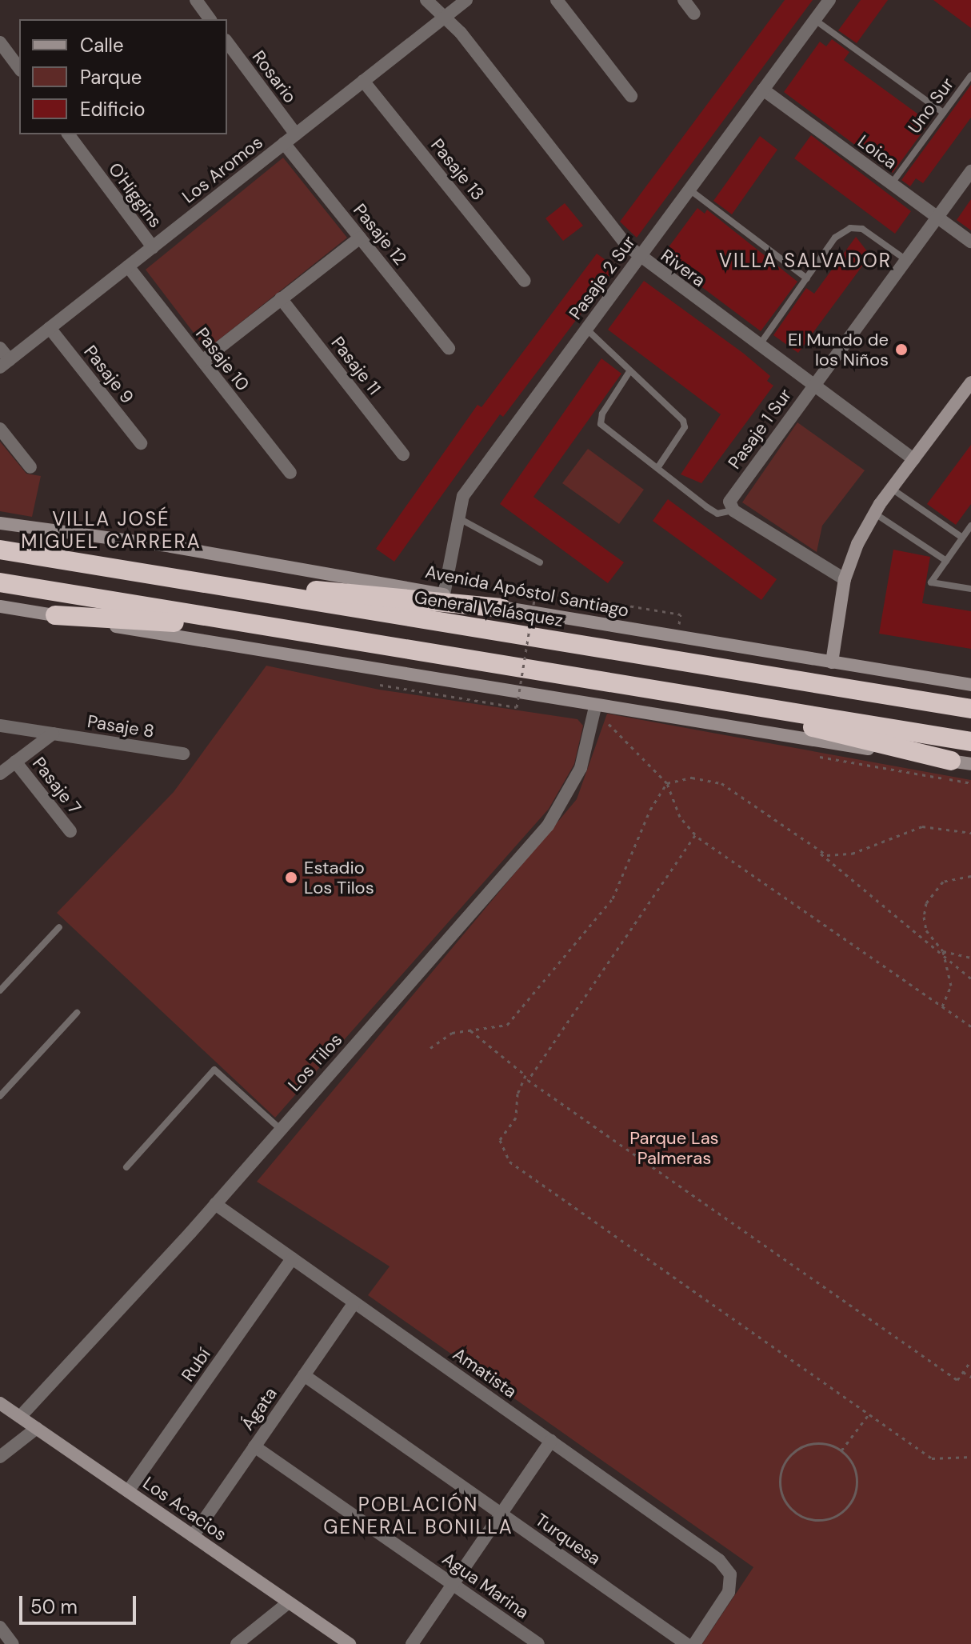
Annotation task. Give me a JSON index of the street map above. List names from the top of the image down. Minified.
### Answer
{"streets":{"highway":["General Velásquez"],"main road":["Avenida Apóstol Santiago","Los Acacios"],"street":["Rosario","Loica","Los Aromos","Pasaje 13","O'Higgins","Pasaje 12","Rivera","Pasaje 2 Sur","Pasaje 10","Pasaje 11","Pasaje 9","Pasaje 1 Sur","Pasaje 8","Pasaje 7","Los Tilos","Rubí","Amatista","Ágata","Turquesa","Agua Marina"],"lane":["Uno Sur"]},"crossings":[["Rosario","Los Aromos"],["Uno Sur","Loica"],["Loica","Pasaje 2 Sur"],["Loica","Pasaje 1 Sur"],["Los Aromos","Pasaje 13"],["Los Aromos","O'Higgins"],["Los Aromos","Pasaje 12"],["Los Aromos","Rivera"],["Los Aromos","Pasaje 10"],["Los Aromos","Pasaje 9"],["Rivera","Pasaje 2 Sur"],["Rivera","Pasaje 1 Sur"],["Pasaje 2 Sur","Avenida Apóstol Santiago"],["Los Tilos","Amatista"],["Los Tilos","Los Acacios"],["Rubí","Amatista"],["Rubí","Los Acacios"],["Amatista","Ágata"],["Ágata","Los Acacios"],["Ágata","Turquesa"],["Ágata","Agua Marina"]],"districts":["VILLA SALVADOR","VILLA JOSÉ MIGUEL CARRERA","POBLACIÓN GENERAL BONILLA"],"parks":["Parque Las Palmeras"],"places":["El Mundo de los Niños","Estadio Los Tilos"],"legend":["Calle","Parque","Edificio"],"scale_bar":"50 m"}
